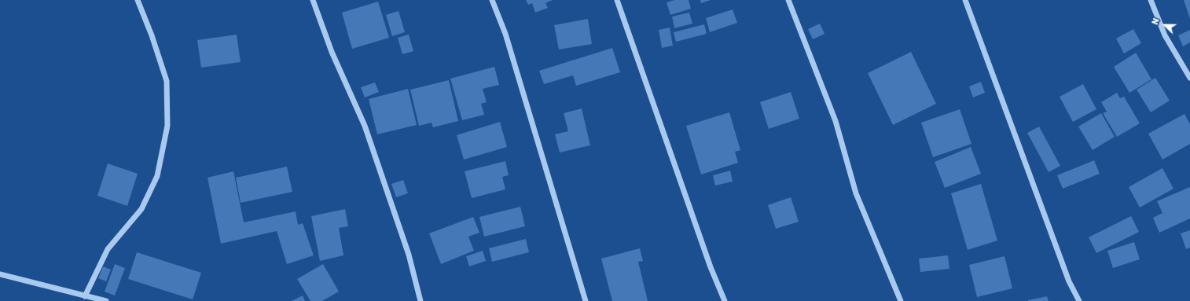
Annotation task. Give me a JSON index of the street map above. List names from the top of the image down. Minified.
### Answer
{"north":"left"}
